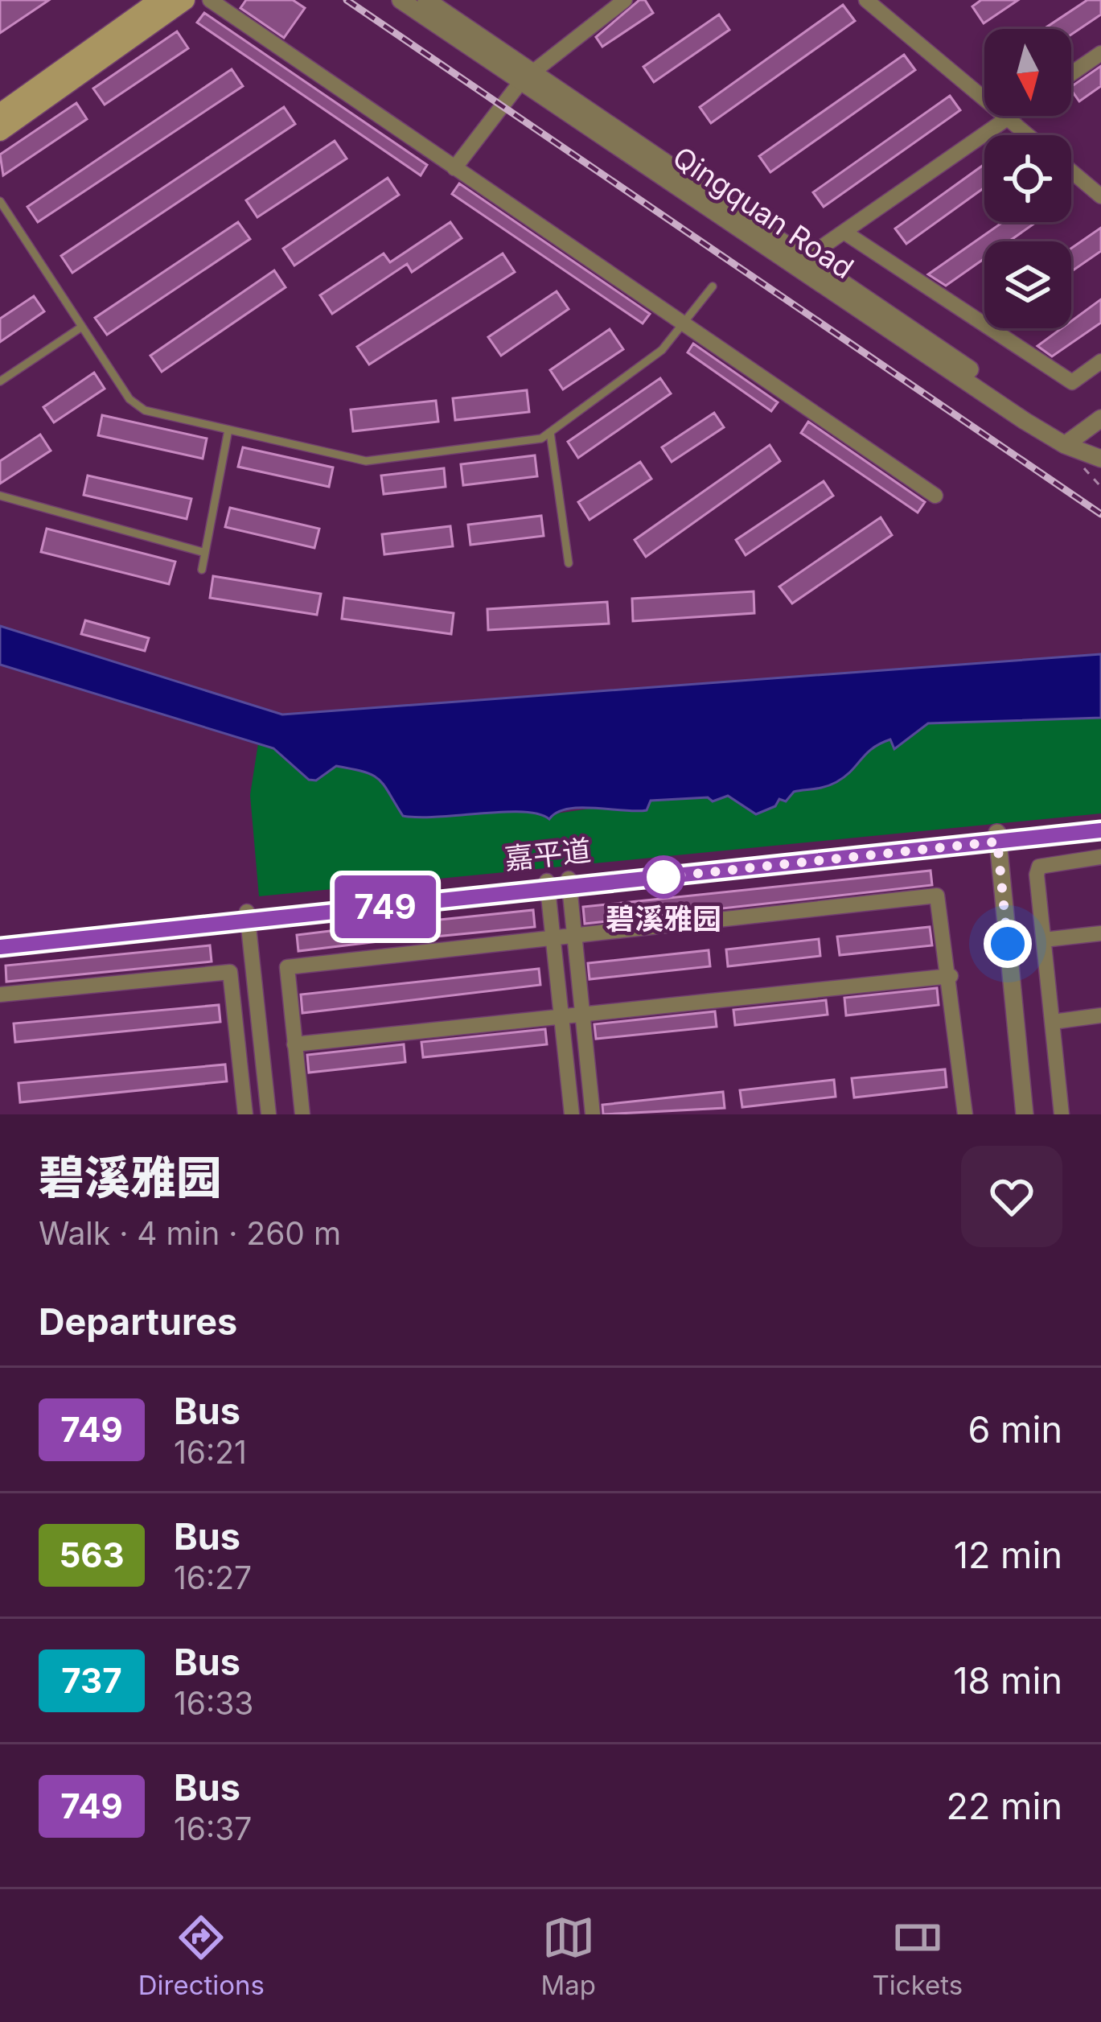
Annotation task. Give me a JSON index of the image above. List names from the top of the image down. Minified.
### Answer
{"streets":{"street":["Qingquan Road","嘉平道"]},"places":["碧溪雅园"],"lines":["bus line 749"],"north":"bottom","page":{"on_map":"749","heading":[["碧溪雅园","Walk · 4 min · 260 m"],"Departures"],"list":[{"mark":"749","name":"Bus","note":"16:21","value":"6 min"},{"mark":"563","name":"Bus","note":"16:27","value":"12 min"},{"mark":"737","name":"Bus","note":"16:33","value":"18 min"},{"mark":"749","name":"Bus","note":"16:37","value":"22 min"}],"tabs":["Directions","Map","Tickets"]}}
